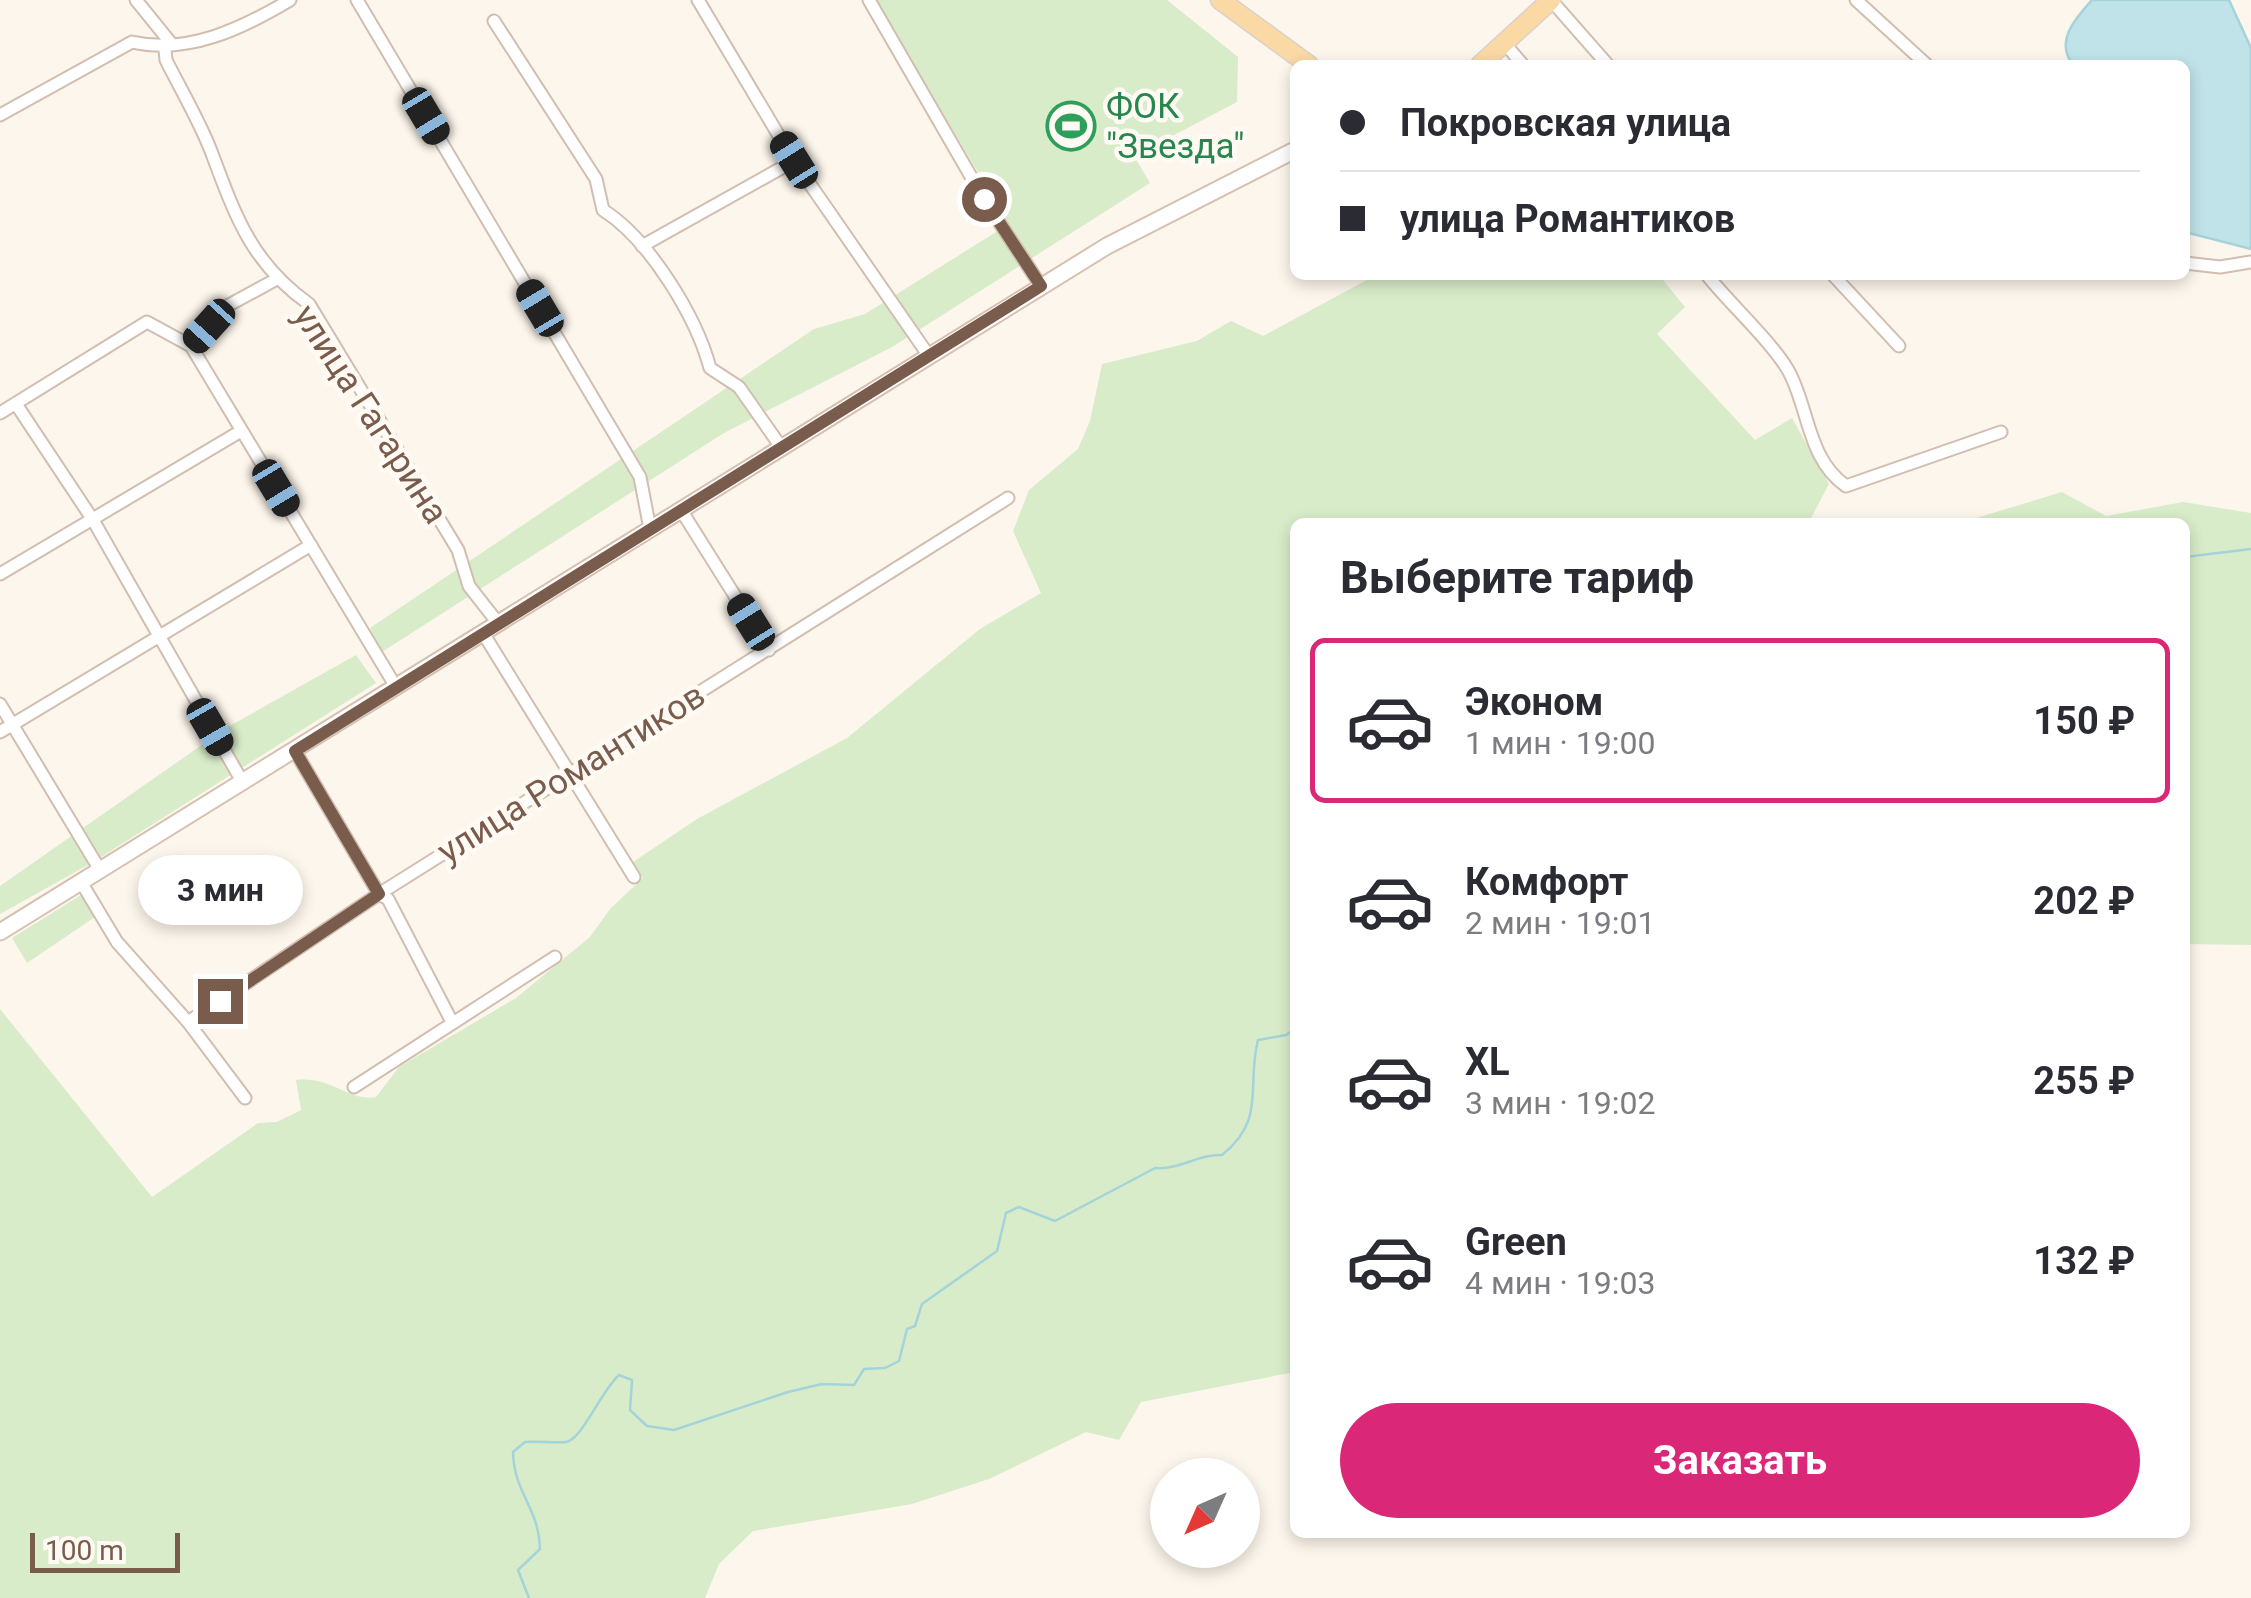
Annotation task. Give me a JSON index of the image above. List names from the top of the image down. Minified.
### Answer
{"streets":{"street":["улица Гагарина","улица Романтиков"]},"places":{"sports":["ФОК \"Звезда\""]},"scale_bar":"100 m","north":"bottom left","page":{"banner":["Покровская улица","улица Романтиков"],"heading":"Выберите тариф","list":[{"name":"Эконом","note":"1 мин · 19:00","value":"150 ₽"},{"name":"Комфорт","note":"2 мин · 19:01","value":"202 ₽"},{"name":"XL","note":"3 мин · 19:02","value":"255 ₽"},{"name":"Green","note":"4 мин · 19:03","value":"132 ₽"}],"bubble":"3 мин","buttons":"Заказать","scale":"100 m"}}
